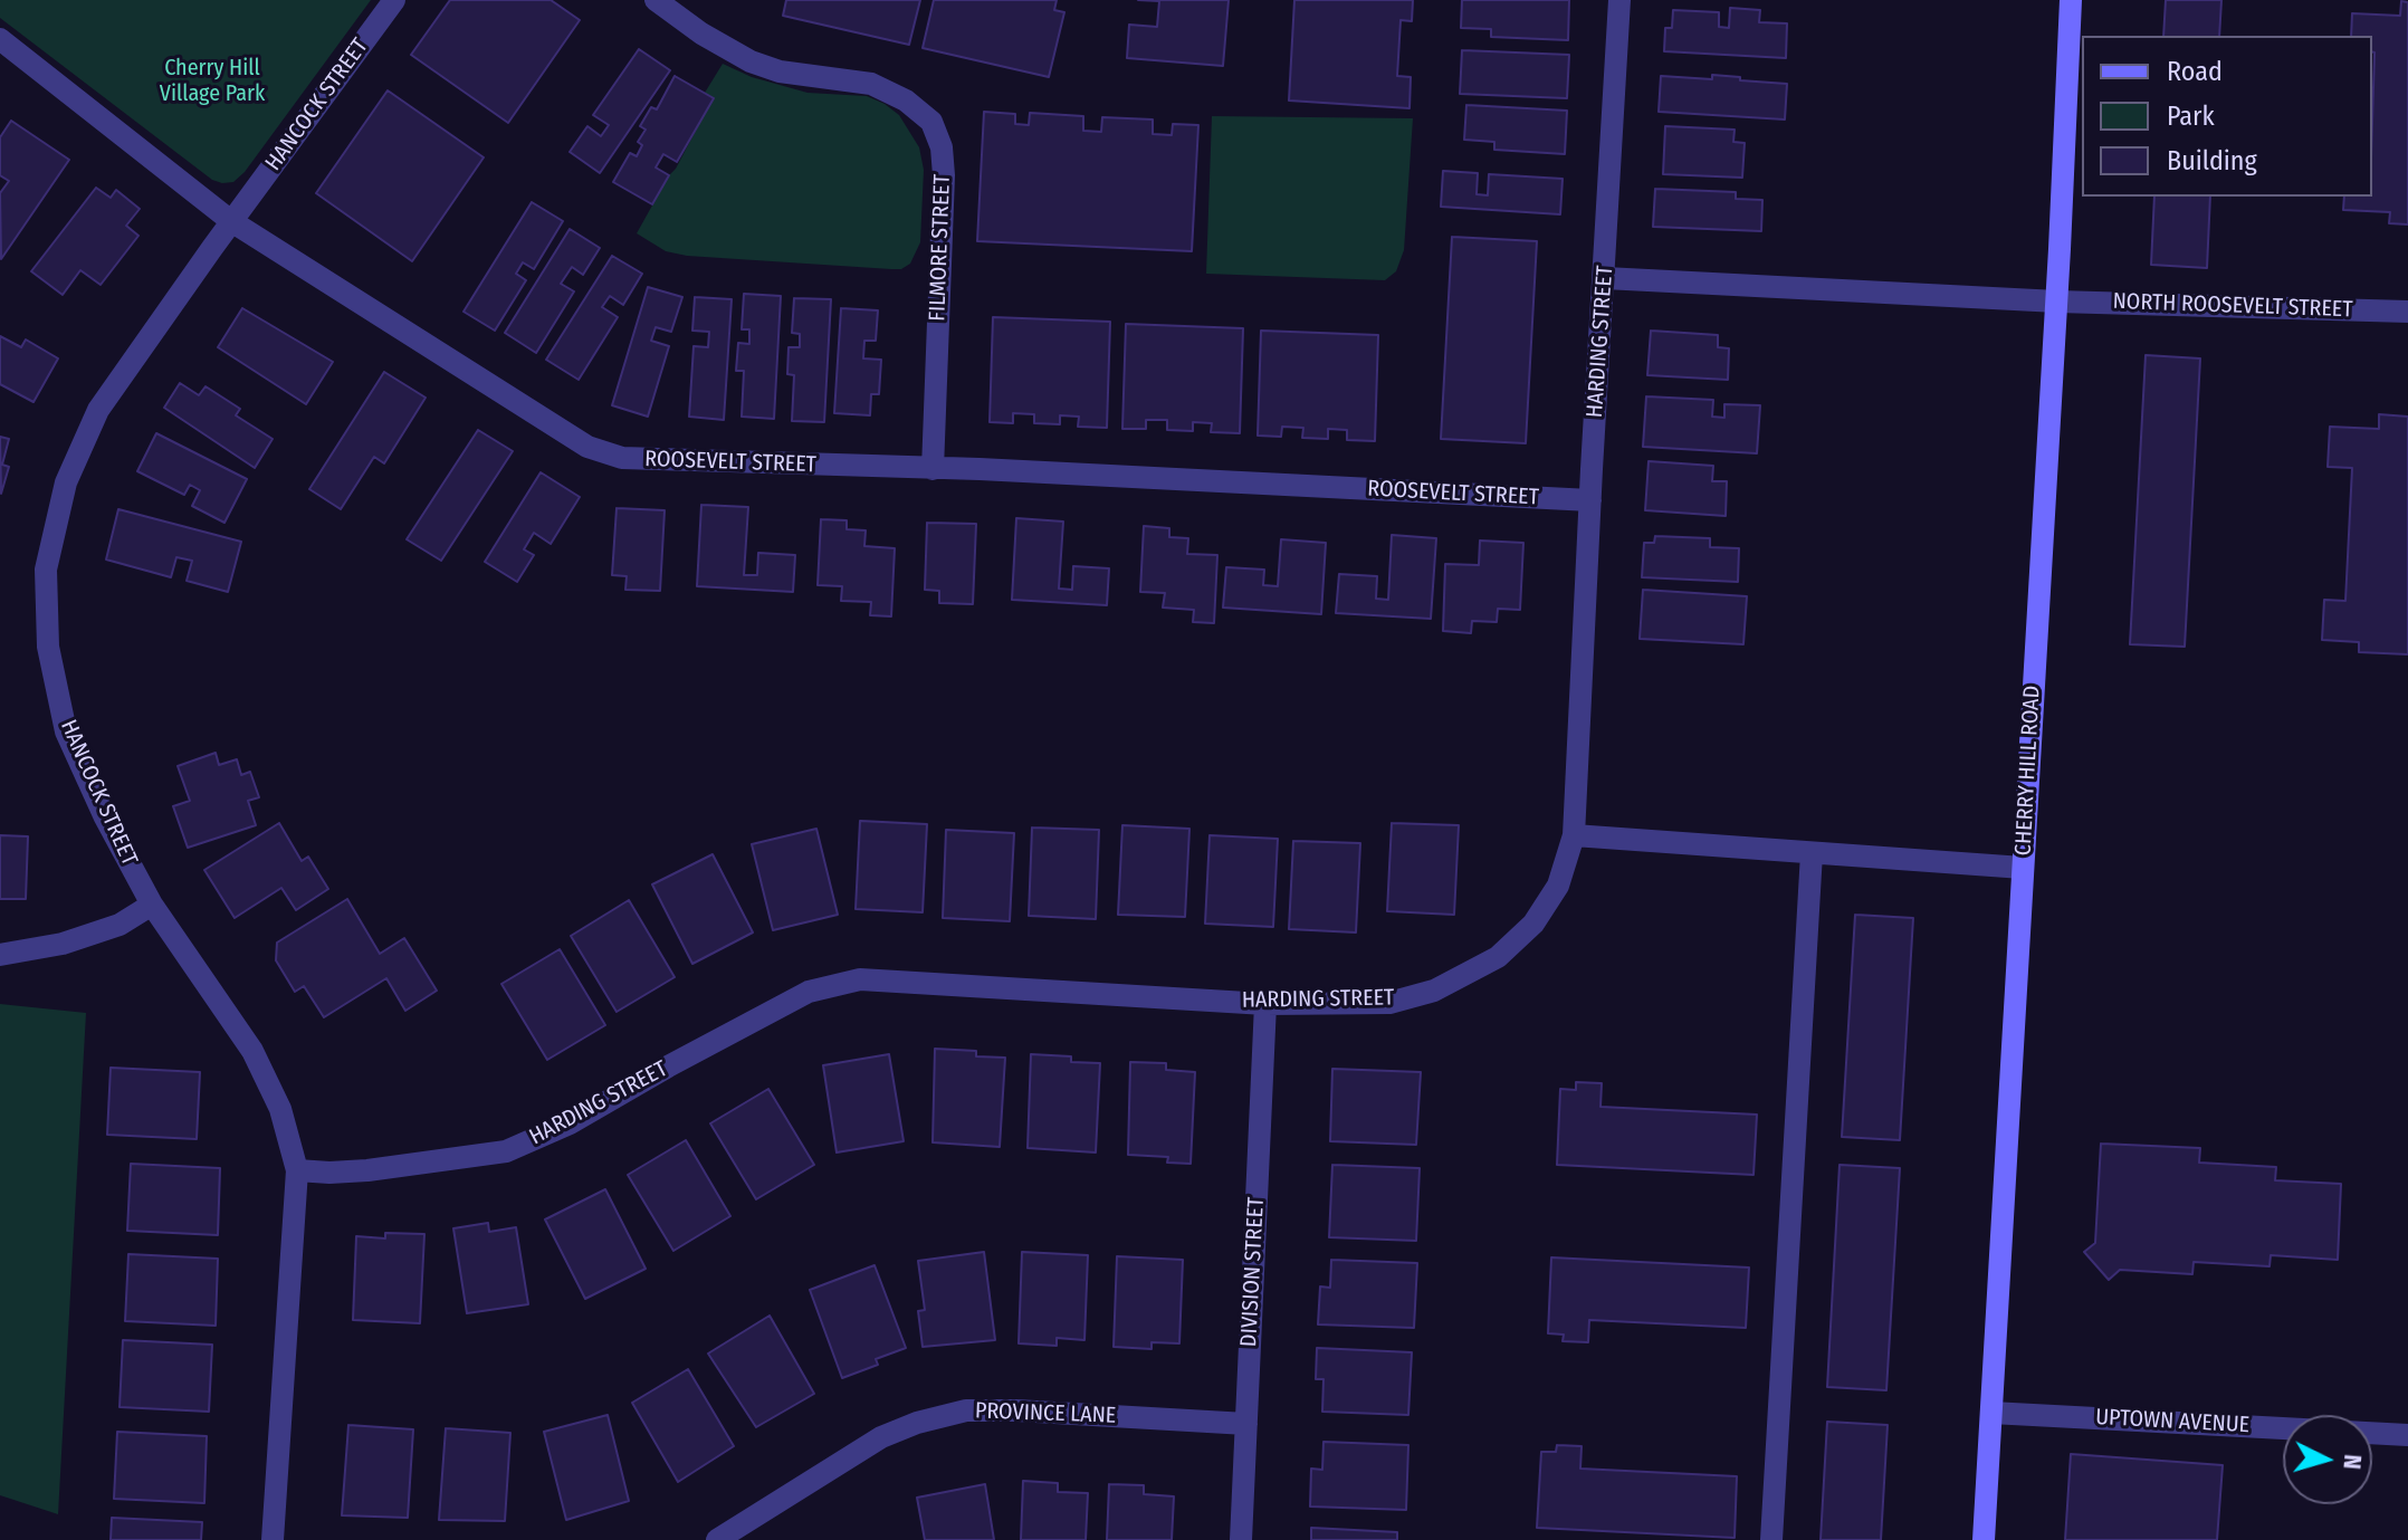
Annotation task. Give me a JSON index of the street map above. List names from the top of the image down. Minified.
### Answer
{"streets":{"main road":["CHERRY HILL ROAD"],"street":["HANCOCK STREET","FILMORE STREET","NORTH ROOSEVELT STREET","HARDING STREET","ROOSEVELT STREET","DIVISION STREET","PROVINCE LANE","UPTOWN AVENUE"]},"crossings":[["HANCOCK STREET","HARDING STREET"],["HANCOCK STREET","ROOSEVELT STREET"],["FILMORE STREET","ROOSEVELT STREET"],["NORTH ROOSEVELT STREET","CHERRY HILL ROAD"],["HARDING STREET","ROOSEVELT STREET"],["HARDING STREET","DIVISION STREET"],["CHERRY HILL ROAD","UPTOWN AVENUE"],["DIVISION STREET","PROVINCE LANE"]],"parks":["Cherry Hill Village Park"],"legend":["Road","Park","Building"],"north":"right"}
